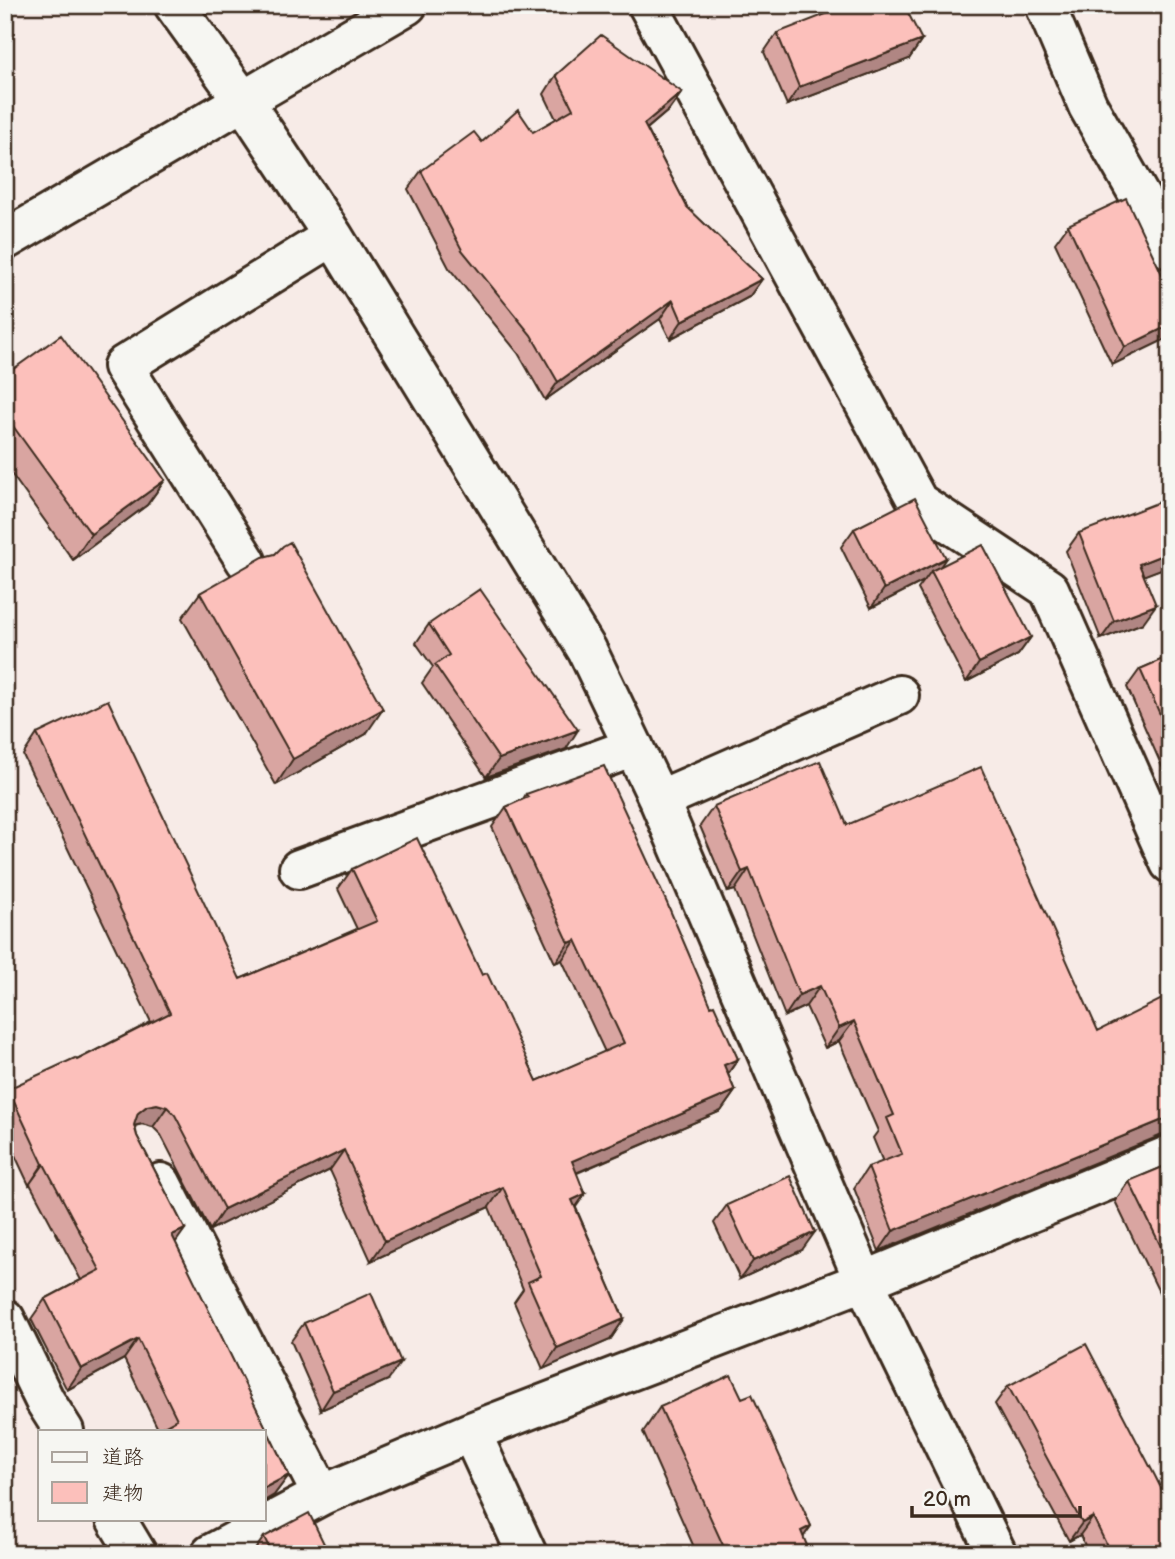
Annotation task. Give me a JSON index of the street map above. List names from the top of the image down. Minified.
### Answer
{"legend":["道路","建物"],"scale_bar":"20 m"}
